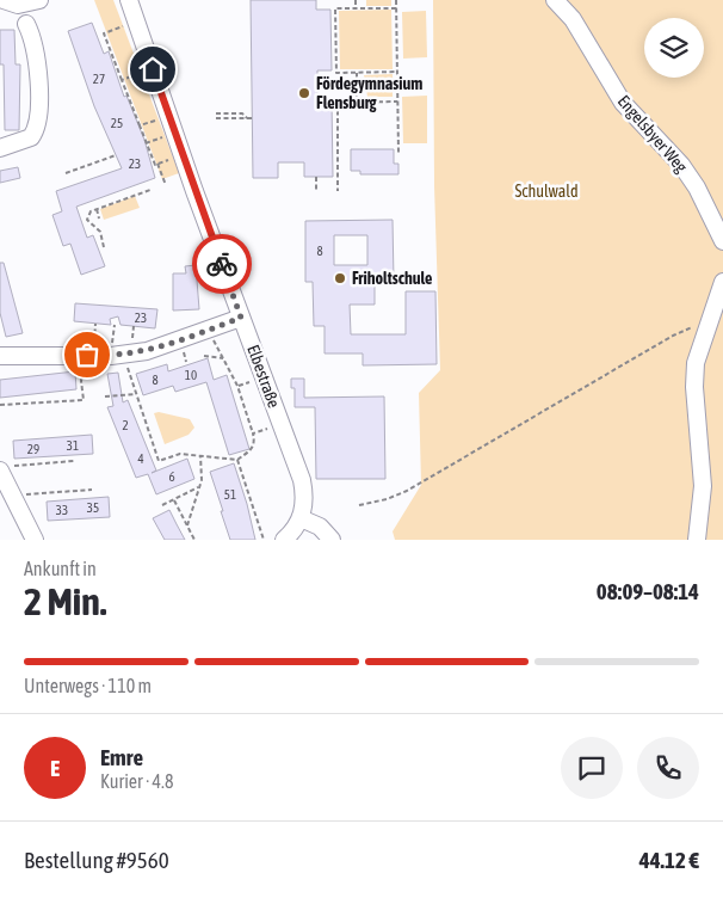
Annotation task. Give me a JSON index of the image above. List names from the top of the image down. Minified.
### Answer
{"streets":{"street":["Engelsbyer Weg","Elbestraße"]},"parks":["Schulwald"],"places":["Fördegymnasium Flensburg","Friholtschule"],"house_numbers":["27","25","23","8","23","10","8","2","31","29","4","6","51","35","33"],"page":{"heading":["2 Min.","Ankunft in","08:09–08:14"],"panel":["Emre","Kurier · 4.8","Bestellung #9560","44.12 €"],"bar":"Unterwegs · 110 m","round":"E"}}
